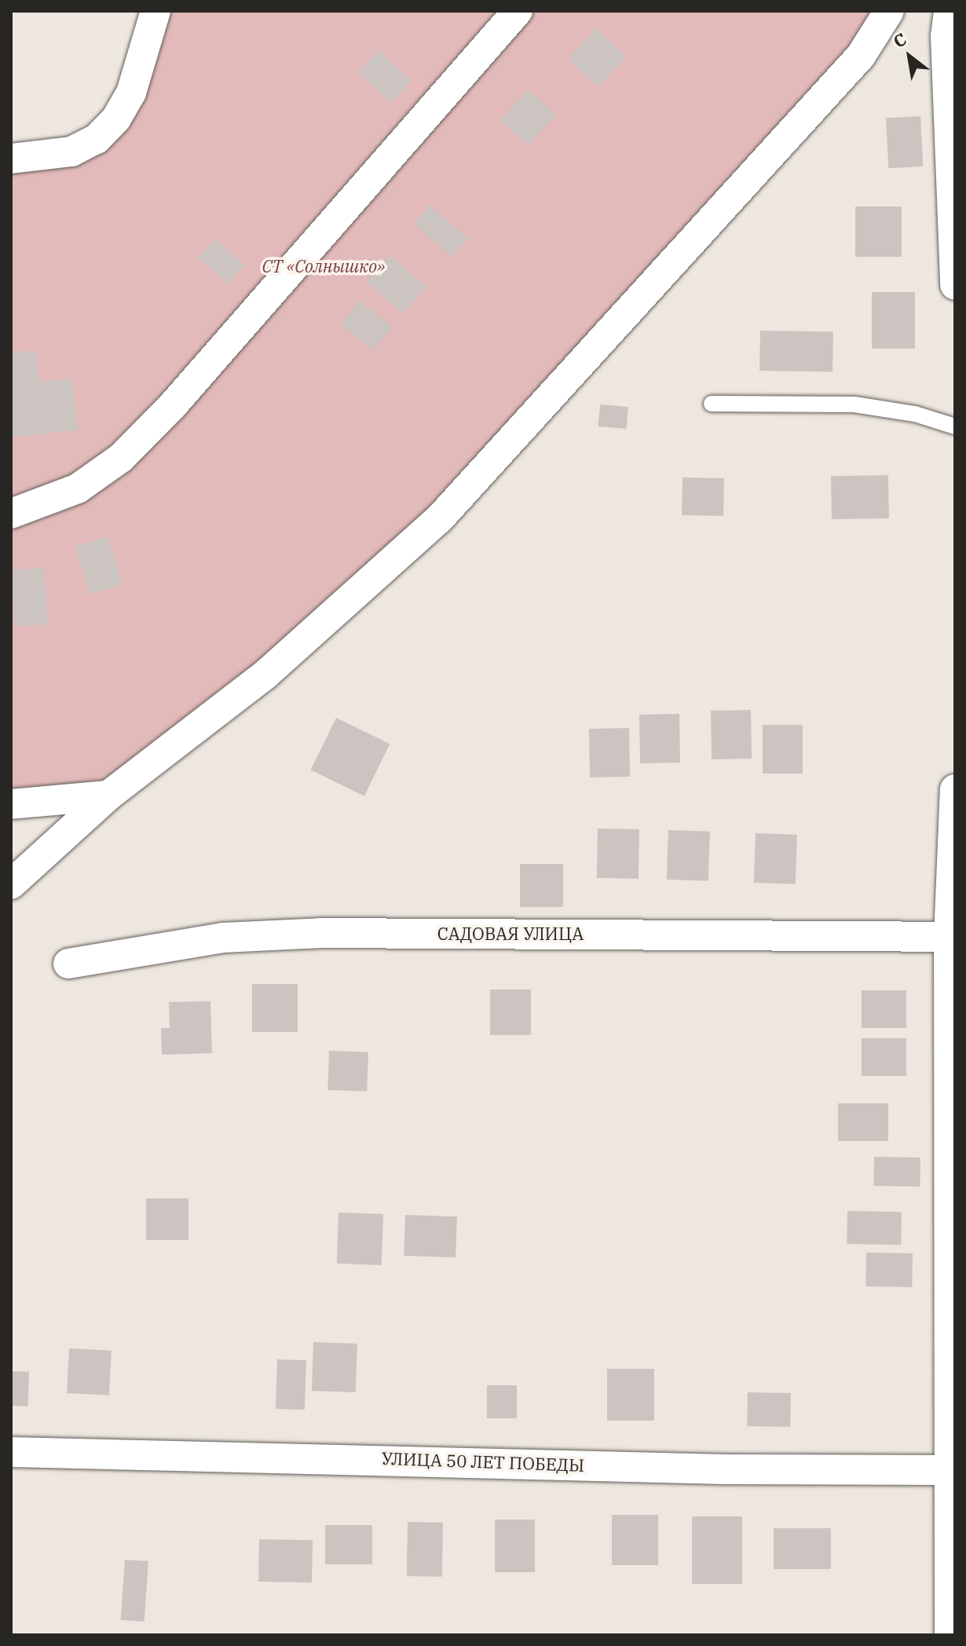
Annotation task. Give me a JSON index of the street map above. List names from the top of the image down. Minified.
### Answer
{"streets":{"street":["САДОВАЯ УЛИЦА","УЛИЦА 50 ЛЕТ ПОБЕДЫ"]},"parks":["СТ «Солнышко»"],"north":"top left"}
